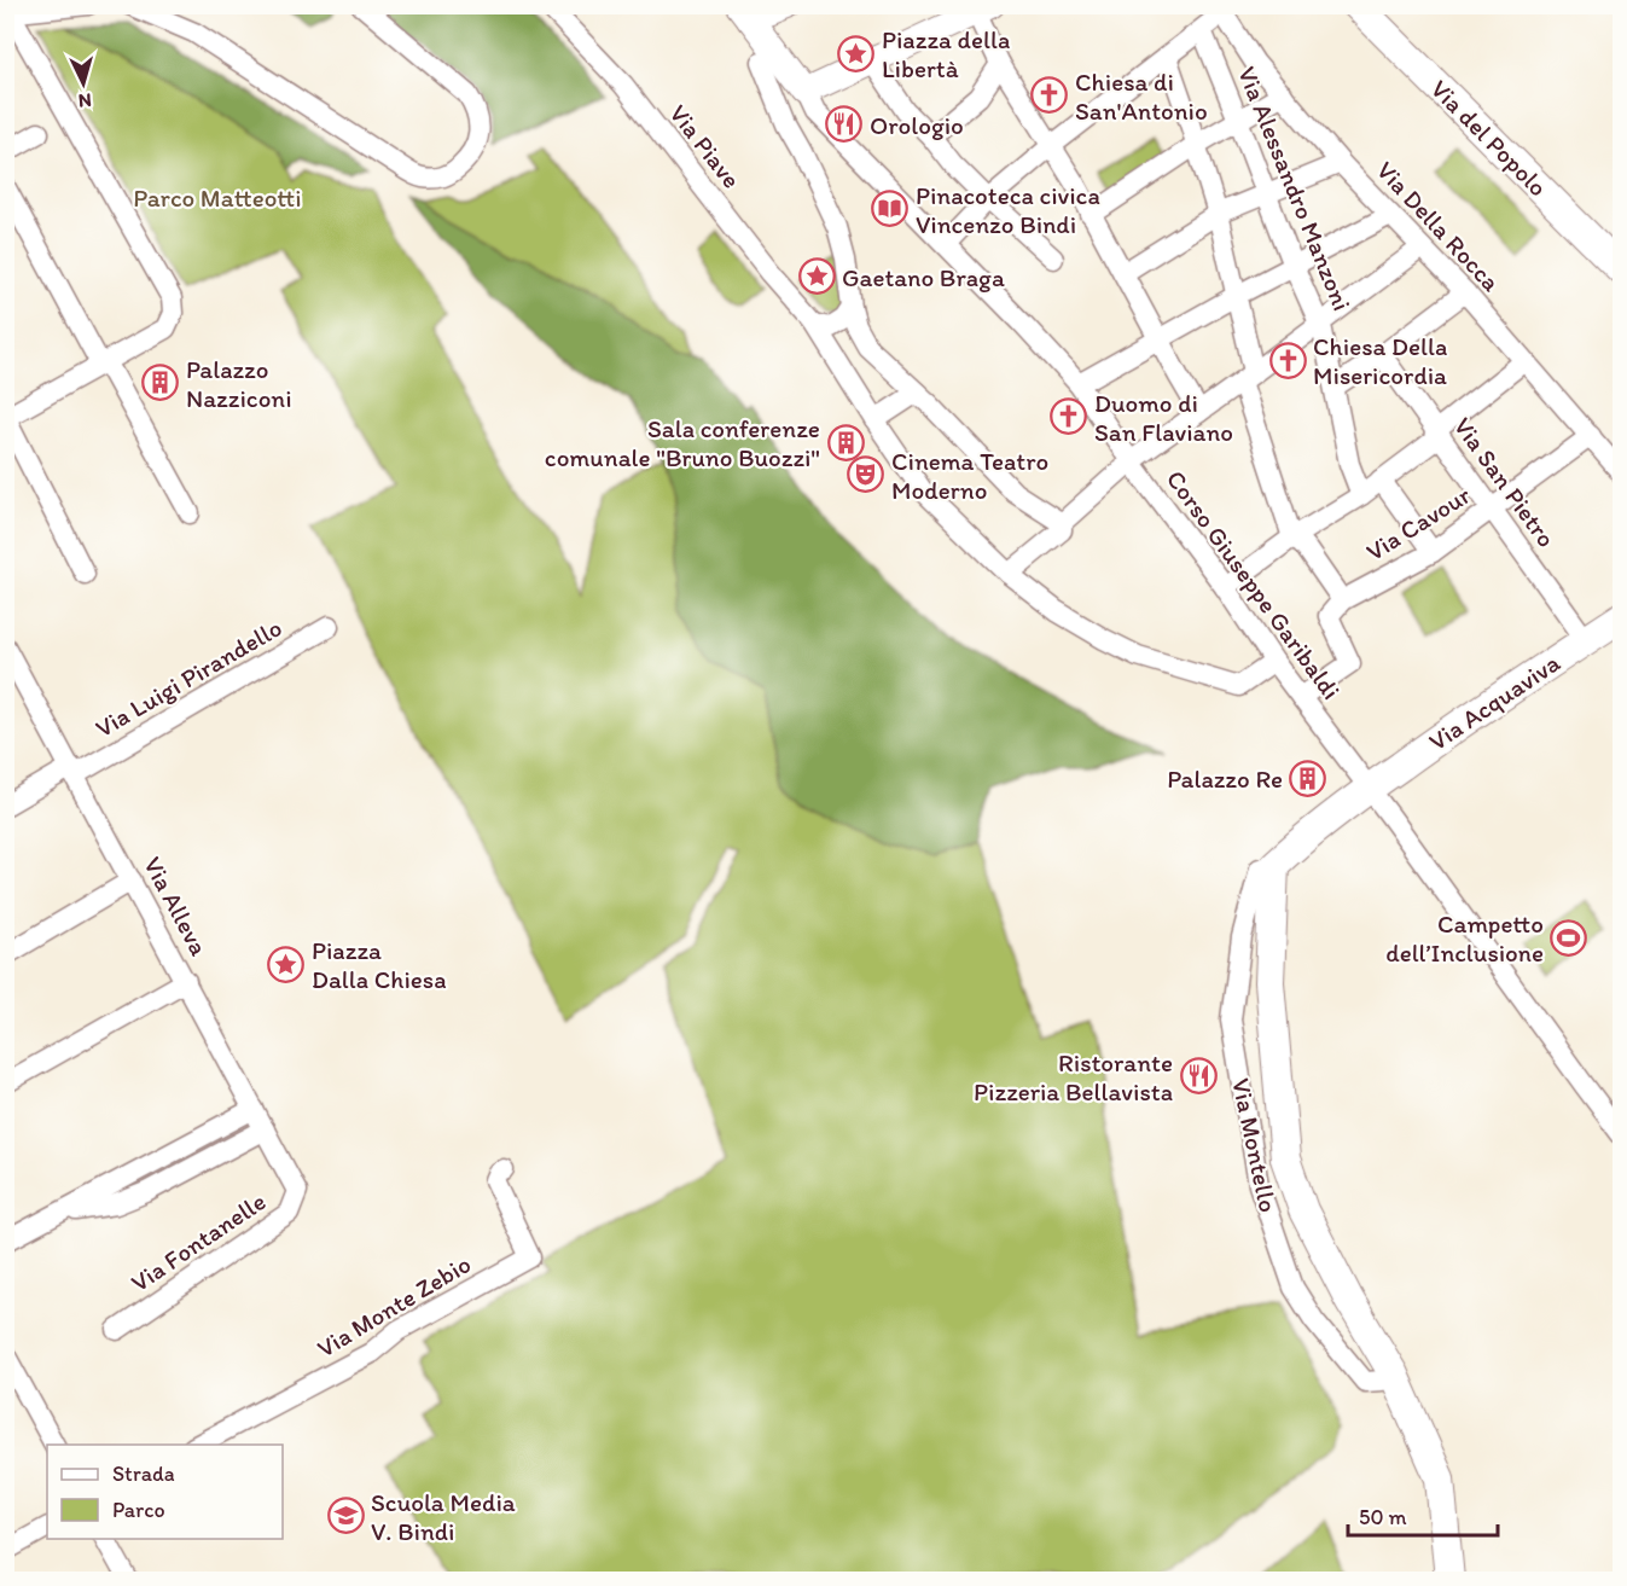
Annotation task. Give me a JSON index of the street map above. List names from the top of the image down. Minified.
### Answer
{"streets":{"main road":["Via del Popolo","Via Acquaviva","Via Montello"],"street":["Via Piave","Via Alessandro Manzoni","Via Della Rocca","Via San Pietro","Via Cavour","Corso Giuseppe Garibaldi","Via Luigi Pirandello","Via Alleva","Via Fontanelle","Via Monte Zebio"]},"crossings":[["Via Piave","Corso Giuseppe Garibaldi"],["Via Della Rocca","Via Cavour"],["Via San Pietro","Via Cavour"],["Via San Pietro","Via Acquaviva"],["Corso Giuseppe Garibaldi","Via Acquaviva"],["Corso Giuseppe Garibaldi","Via Montello"],["Via Luigi Pirandello","Via Alleva"],["Via Acquaviva","Via Montello"],["Via Alleva","Via Fontanelle"]],"parks":["Parco Matteotti"],"places":{"place":["Piazza della Libertà","Gaetano Braga","Piazza Dalla Chiesa"],"church":["Chiesa di San'Antonio","Chiesa Della Misericordia","Duomo di San Flaviano"],"restaurant":["Orologio","Ristorante Pizzeria Bellavista"],"library":["Pinacoteca civica Vincenzo Bindi"],"building":["Palazzo Nazziconi","Sala conferenze comunale \"Bruno Buozzi\"","Palazzo Re"],"theatre":["Cinema Teatro Moderno"],"sports":["Campetto dell’Inclusione"],"school or university":["Scuola Media V. Bindi"]},"legend":["Strada","Parco"],"scale_bar":"50 m","north":"bottom"}
